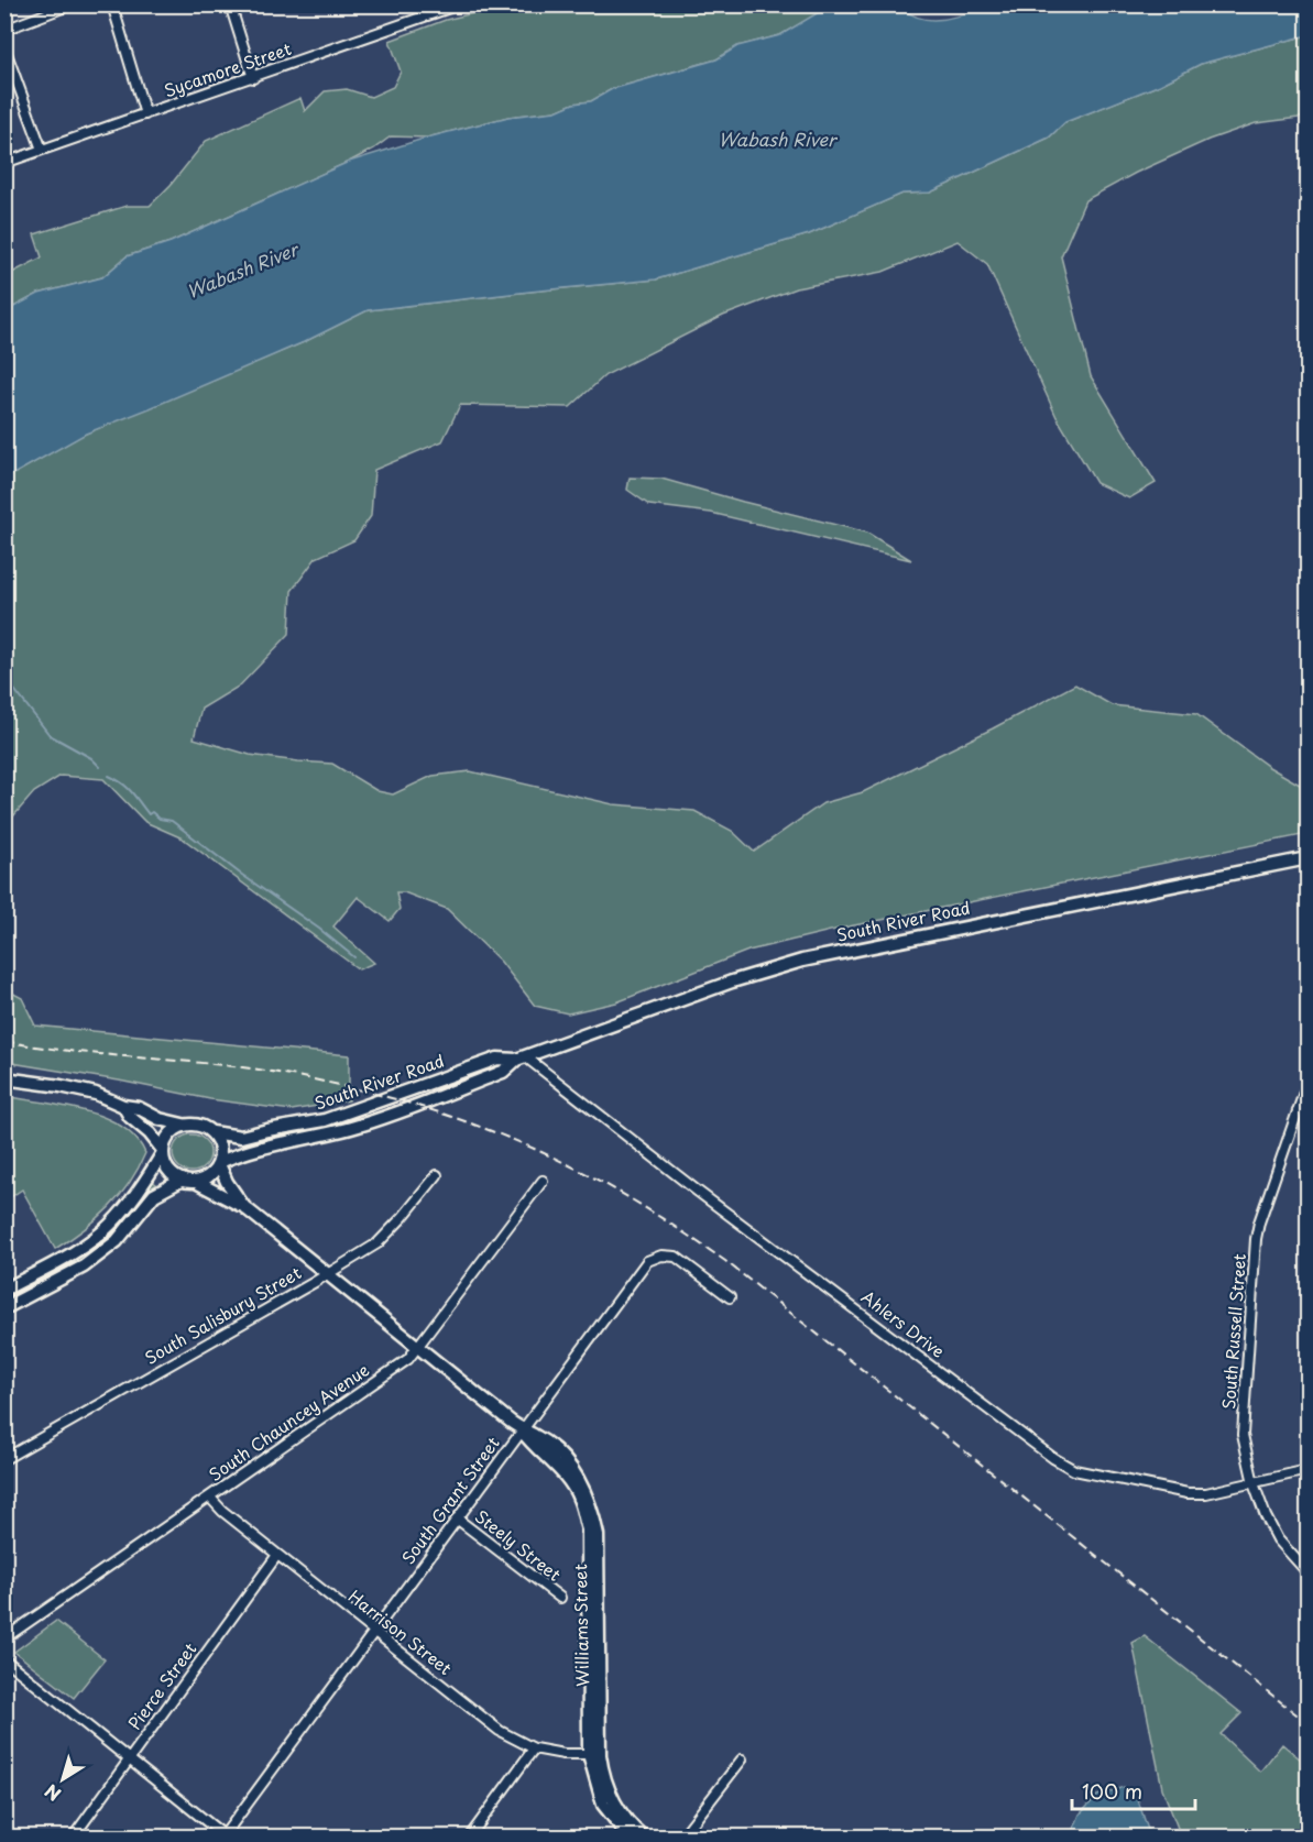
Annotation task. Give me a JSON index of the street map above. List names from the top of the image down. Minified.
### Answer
{"streets":{"main road":["South River Road","Williams Street"],"street":["Sycamore Street","South Salisbury Street","Ahlers Drive","South Russell Street","South Chauncey Avenue","South Grant Street","Steely Street","Harrison Street","Pierce Street"]},"crossings":[["South River Road","Ahlers Drive"],["South River Road","Williams Street"],["South Salisbury Street","Williams Street"],["Ahlers Drive","South Russell Street"],["South Chauncey Avenue","Williams Street"],["South Chauncey Avenue","Harrison Street"],["South Grant Street","Steely Street"],["South Grant Street","Williams Street"],["South Grant Street","Harrison Street"],["Williams Street","Harrison Street"],["Harrison Street","Pierce Street"]],"water":["Wabash River"],"scale_bar":"100 m","north":"bottom left"}
